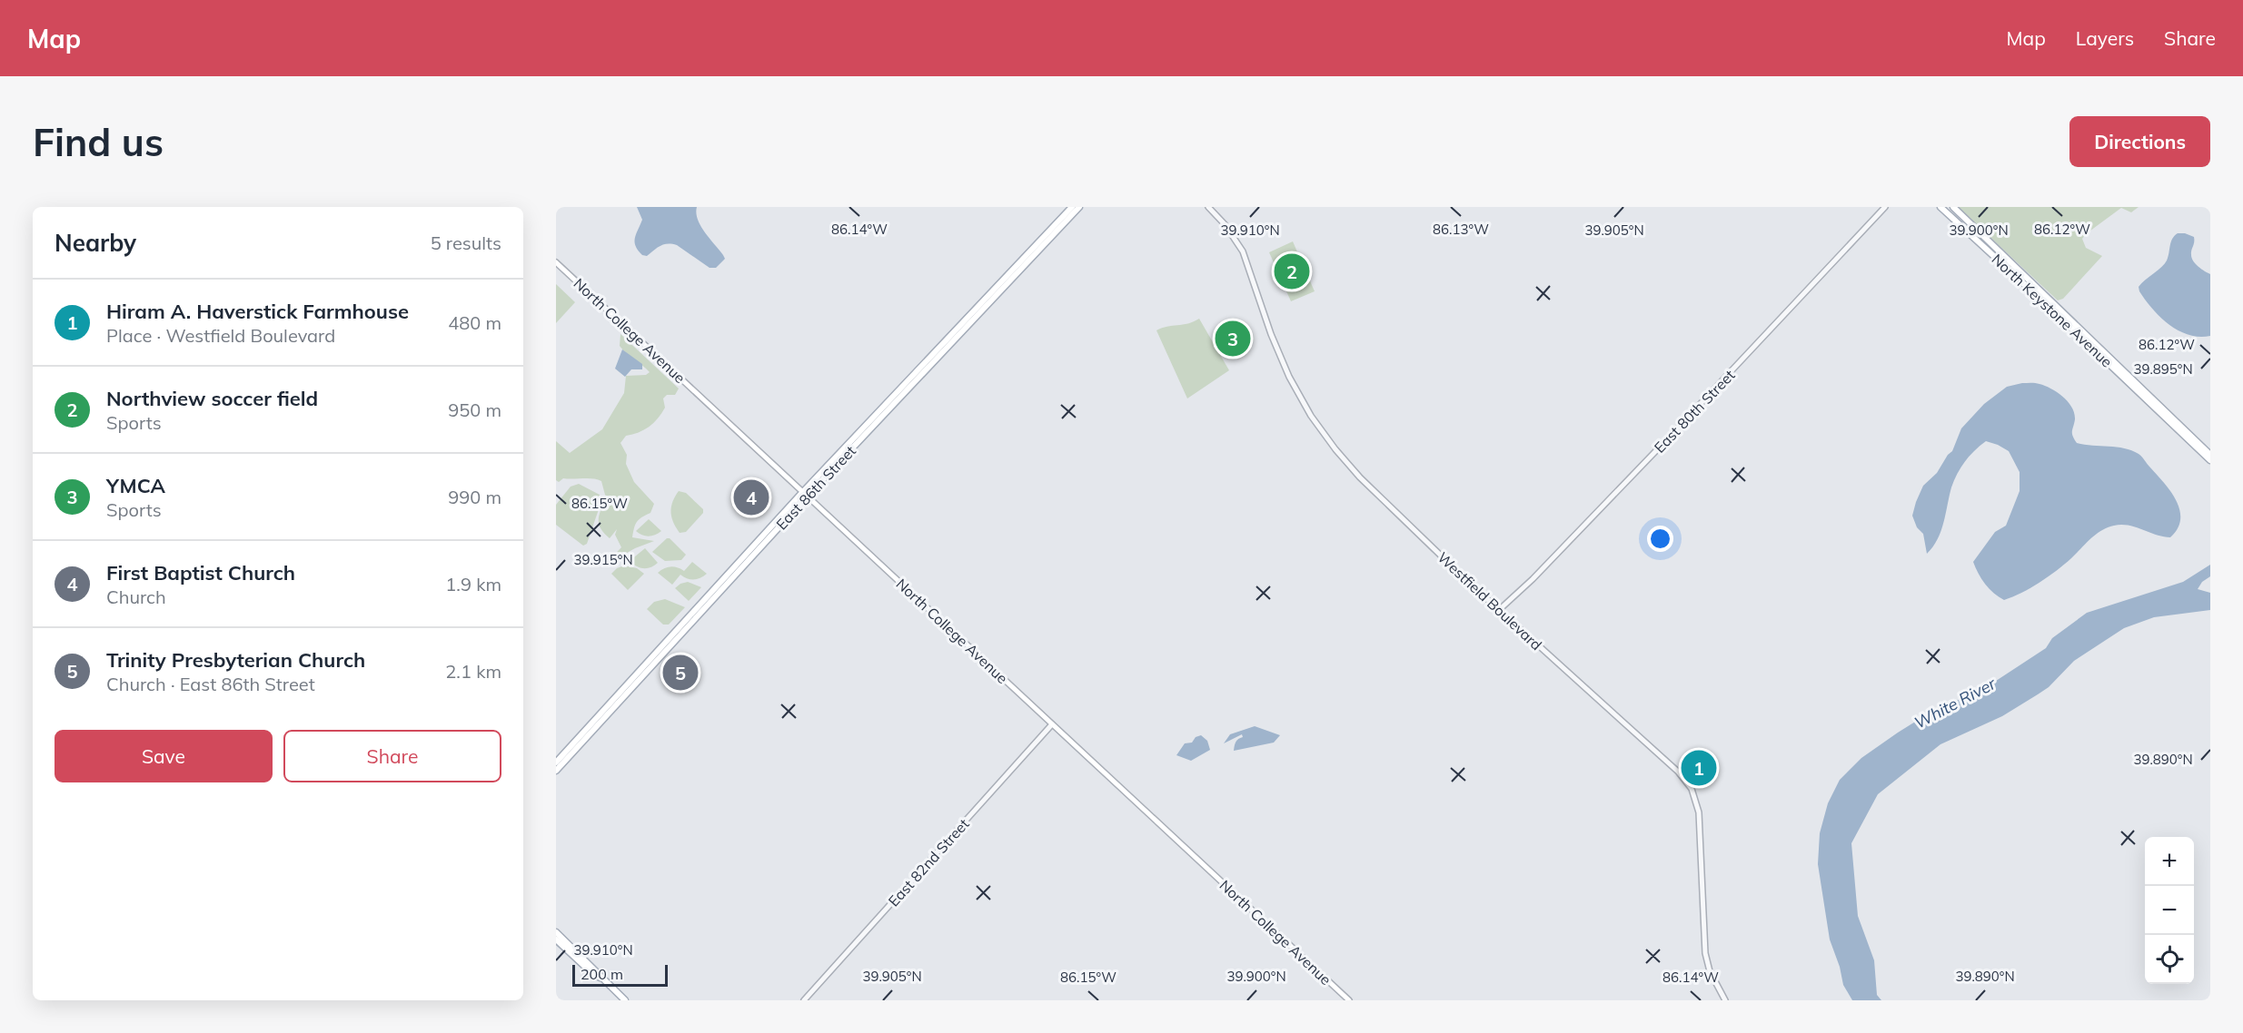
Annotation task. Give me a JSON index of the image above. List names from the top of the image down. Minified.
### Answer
{"streets":{"main road":["North Keystone Avenue","North College Avenue","East 86th Street"],"street":["East 80th Street","Westfield Boulevard","East 82nd Street"]},"crossings":[["North College Avenue","East 86th Street"],["North College Avenue","East 82nd Street"],["East 80th Street","Westfield Boulevard"]],"water":["White River"],"scale_bar":"200 m","page":{"header":"Map","nav":["Map","Layers","Share"],"buttons":["Directions",["Save","Share"]],"title":"Find us","heading":["Nearby","5 results"],"pins":["2","3","4","5","1"],"list":[{"mark":"1","name":"Hiram A. Haverstick Farmhouse","note":"Place · Westfield Boulevard","value":"480 m"},{"mark":"2","name":"Northview soccer field","note":"Sports","value":"950 m"},{"mark":"3","name":"YMCA","note":"Sports","value":"990 m"},{"mark":"4","name":"First Baptist Church","note":"Church","value":"1.9 km"},{"mark":"5","name":"Trinity Presbyterian Church","note":"Church · East 86th Street","value":"2.1 km"}],"map_buttons":["+","−"],"scale":"200 m"},"coordinates":["86.12°W","86.14°W","86.13°W","39.910°N","39.905°N","39.900°N","39.895°N","86.15°W","39.915°N","39.890°N"]}
